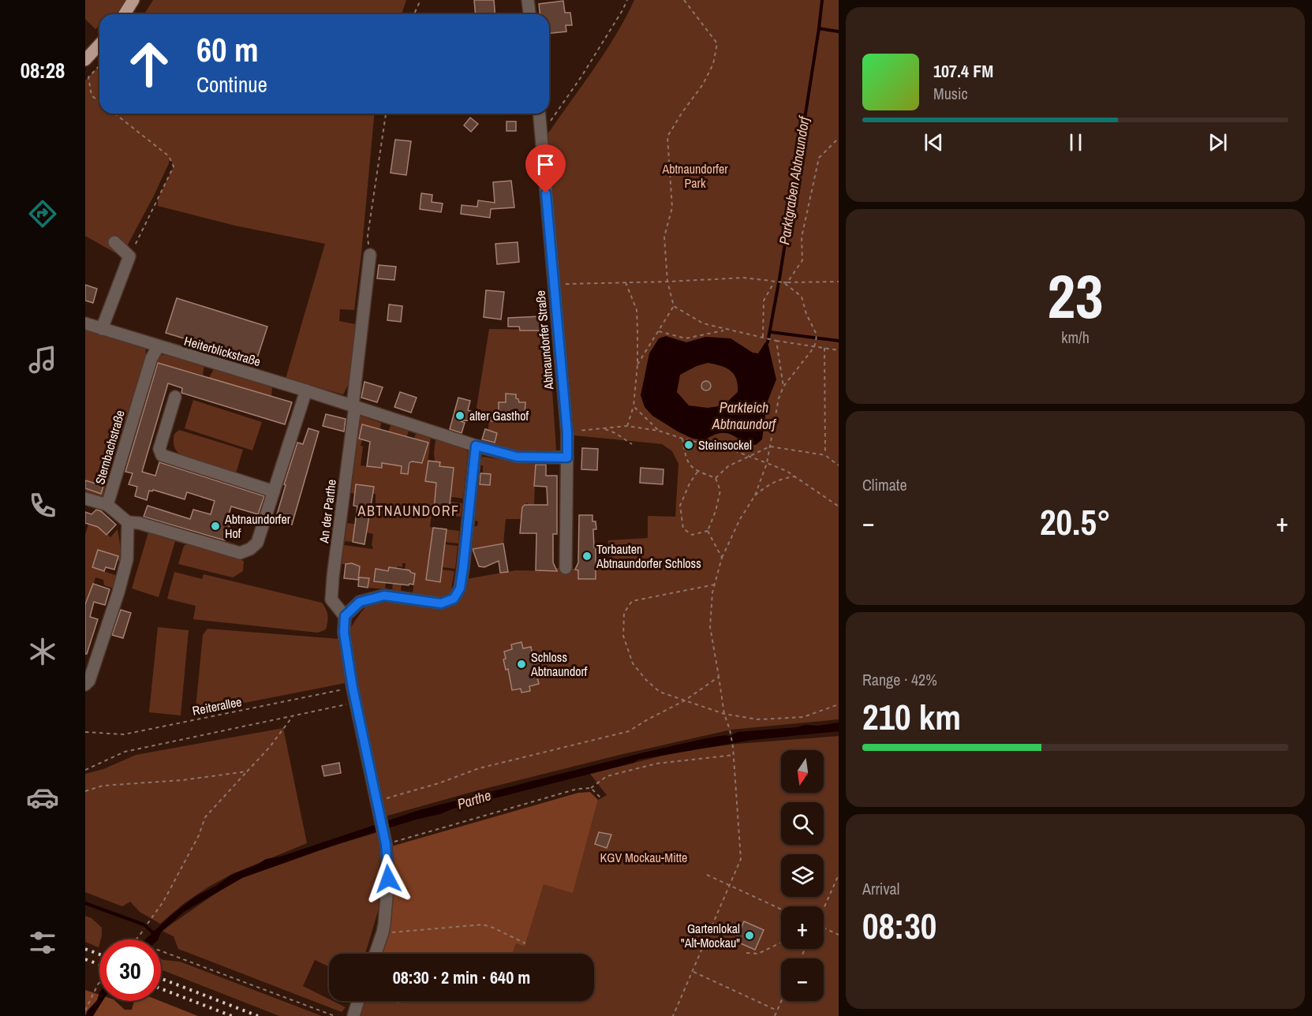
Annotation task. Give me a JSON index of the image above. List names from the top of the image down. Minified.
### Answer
{"streets":{"street":["Abtnaundorfer Straße","Heiterblickstraße","Sternbachstraße","An der Parthe"],"path":["Reiterallee"]},"crossings":[["Abtnaundorfer Straße","Heiterblickstraße"],["Heiterblickstraße","Sternbachstraße"],["Heiterblickstraße","An der Parthe"]],"districts":["ABTNAUNDORF"],"water":["Parktgraben Abtnaundorf","Parkteich Abtnaundorf","Parthe"],"parks":["Abtnaundorfer Park","KGV Mockau-Mitte"],"places":["alter Gasthof","Steinsockel","Abtnaundorfer Hof","Torbauten Abtnaundorfer Schloss","Schloss Abtnaundorf","Gartenlokal \"Alt-Mockau\""],"north":"bottom","page":{"tabs":"08:28","turn":["60 m","Continue"],"song":["107.4 FM","Music"],"tile":[["23","km/h"],"Climate",["Range · 42%","210 km"],["Arrival","08:30"]],"heat":["−","20.5°","+"],"map_buttons":["+","−"],"limit":"30","trip":"08:30 · 2 min · 640 m"}}
